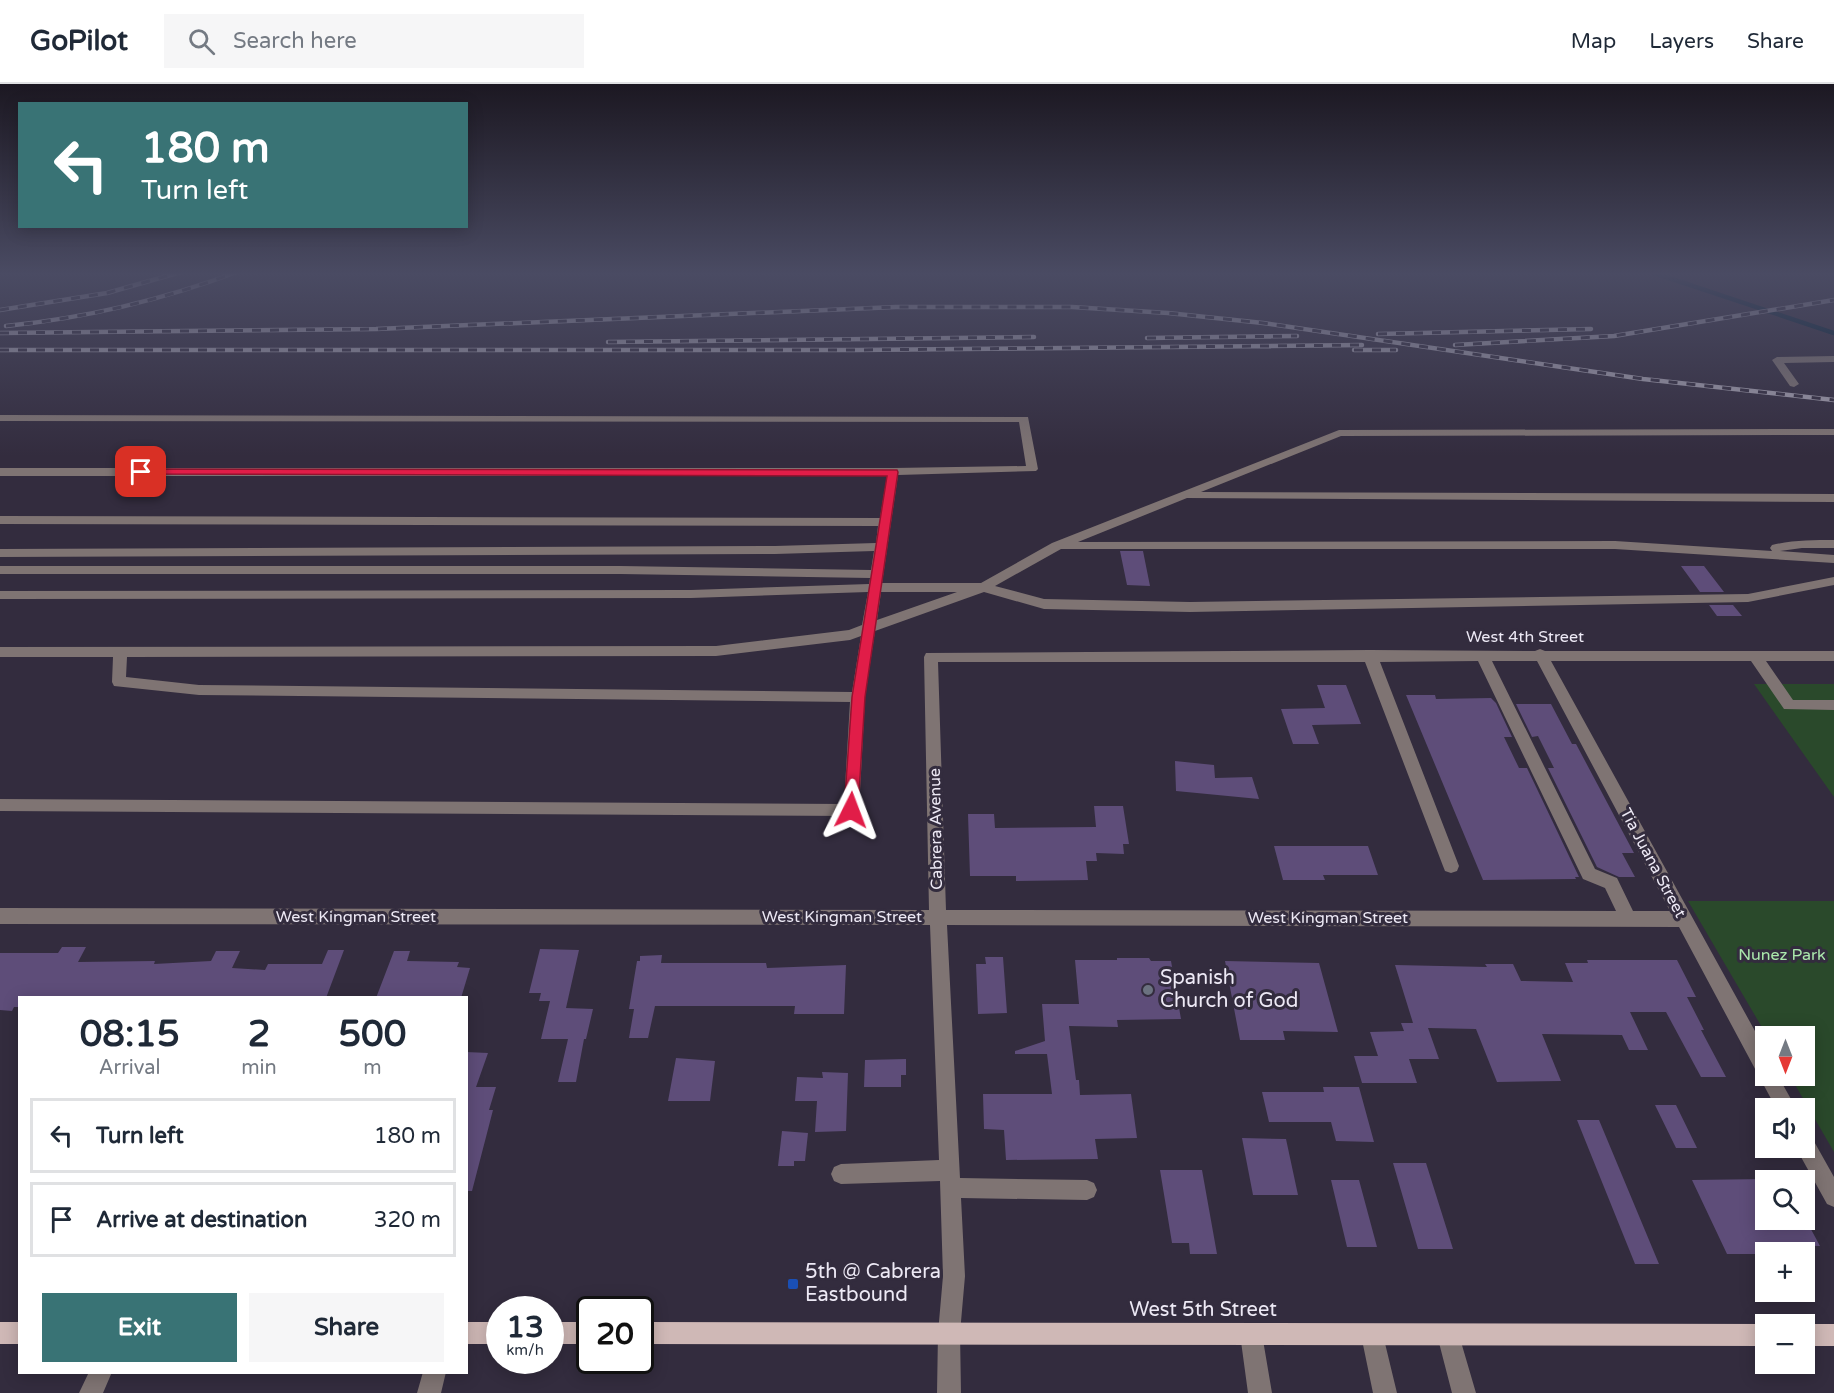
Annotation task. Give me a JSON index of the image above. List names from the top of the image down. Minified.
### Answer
{"streets":{"main road":["West 5th Street"],"street":["West 4th Street","Cabrera Avenue","Tia Juana Street","West Kingman Street"]},"crossings":[["West 4th Street","Cabrera Avenue"],["West 4th Street","Tia Juana Street"],["Cabrera Avenue","West Kingman Street"],["Cabrera Avenue","West 5th Street"],["Tia Juana Street","West Kingman Street"]],"parks":["Nunez Park"],"places":{"other":["Spanish Church of God"],"transit":["5th @ Cabrera Eastbound"]},"north":"bottom","page":{"header":"GoPilot","search":"Search here","nav":["Map","Layers","Share"],"turn":["180 m","Turn left"],"eta":["08:15","Arrival","2","min","500","m"],"map_buttons":["+","−"],"list":[{"name":"Turn left","value":"180 m"},{"name":"Arrive at destination","value":"320 m"}],"buttons":["Exit","Share"],"speed":"13 km/h","limit":"20"}}
